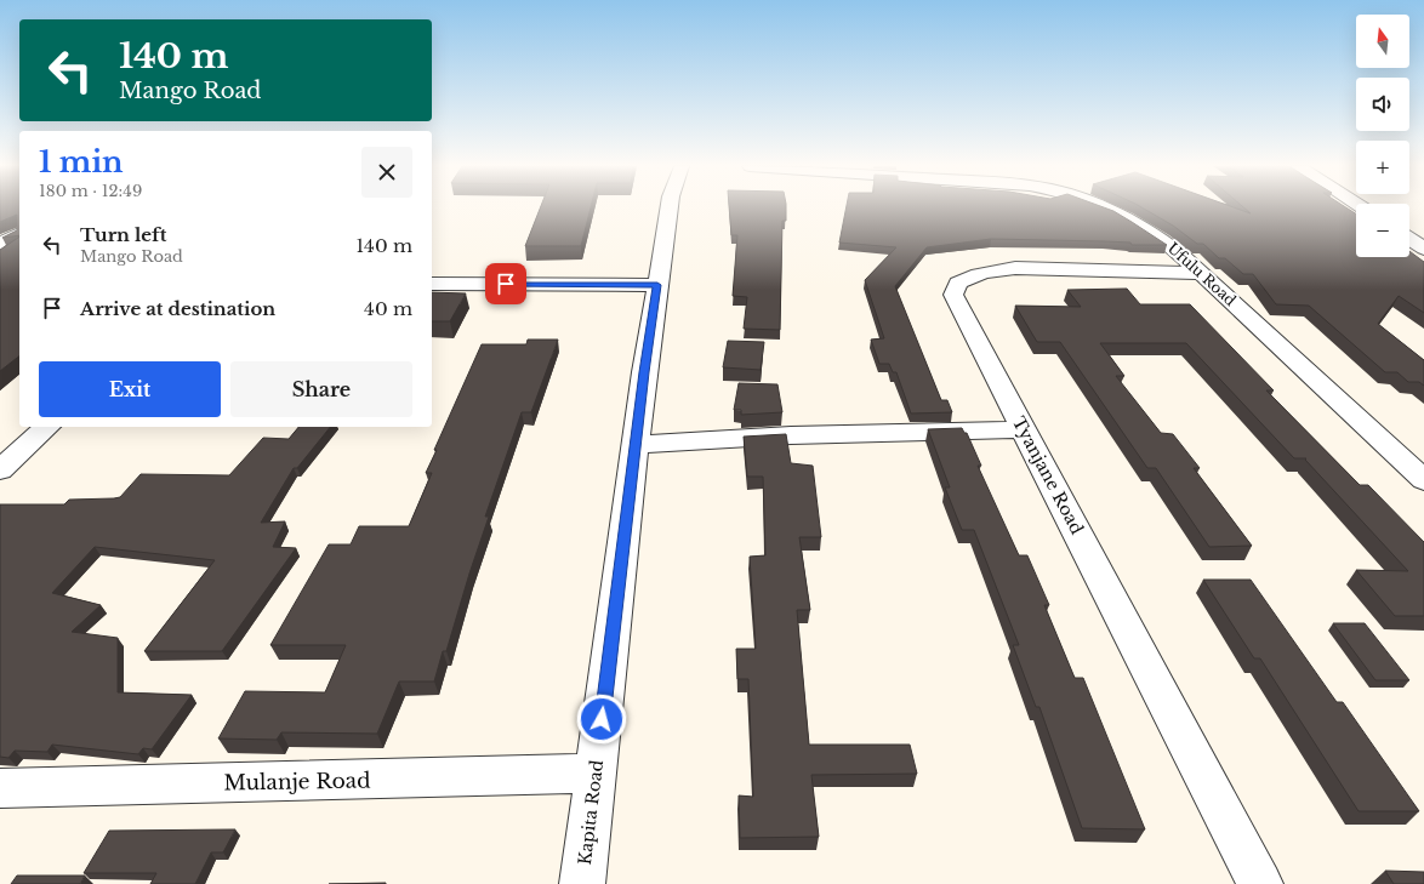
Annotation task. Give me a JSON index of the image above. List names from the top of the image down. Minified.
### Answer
{"streets":{"street":["Ufulu Road","Tyanjane Road","Mulanje Road","Kapita Road"]},"crossings":[["Ufulu Road","Tyanjane Road"],["Mulanje Road","Kapita Road"]],"north":"top","page":{"map_buttons":["+","−"],"turn":["140 m","Mango Road"],"heading":["1 min","180 m · 12:49"],"list":[{"name":"Turn left","note":"Mango Road","value":"140 m"},{"name":"Arrive at destination","value":"40 m"}],"buttons":["Exit","Share"]}}
